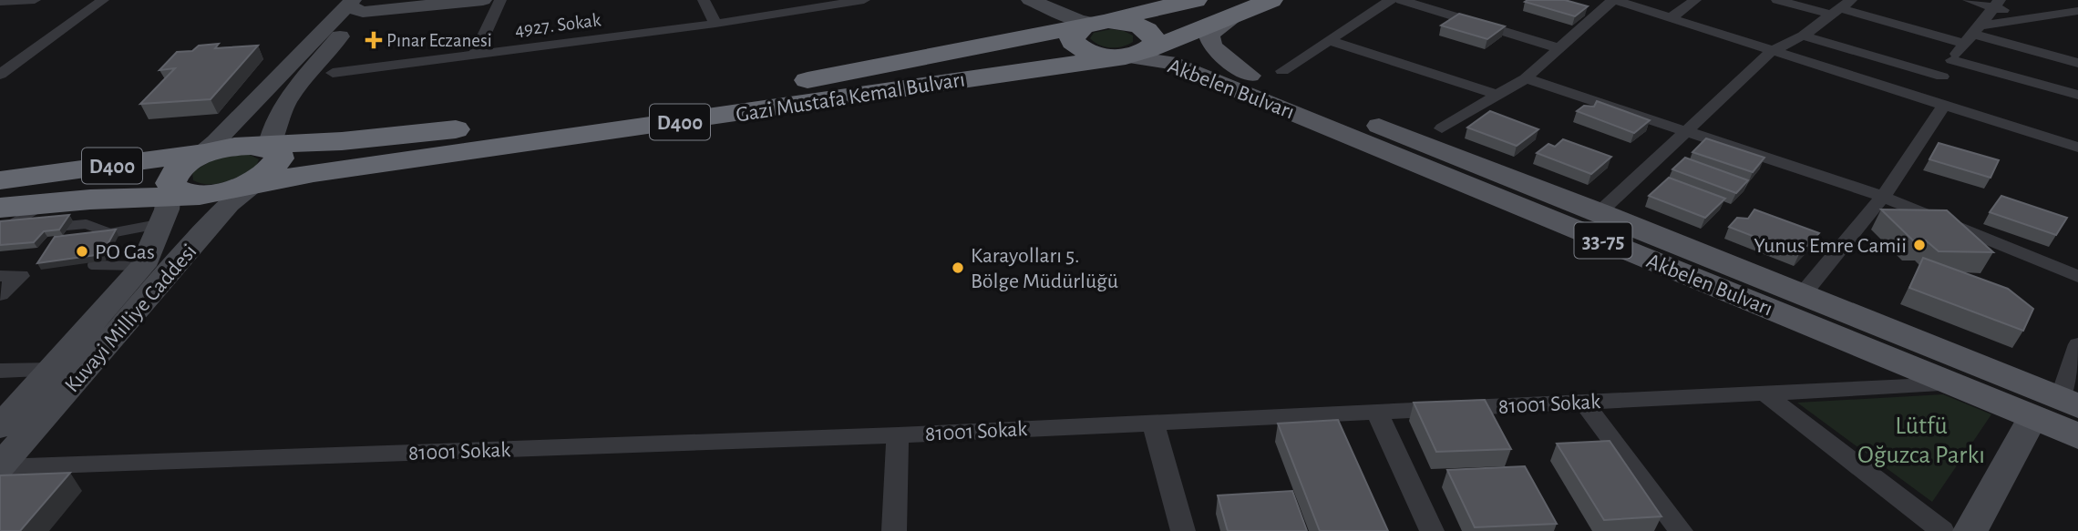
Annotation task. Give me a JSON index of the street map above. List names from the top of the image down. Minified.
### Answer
{"streets":{"highway":["Gazi Mustafa Kemal Bulvarı","D400"],"main road":["Akbelen Bulvarı","33-75"],"street":["4927. Sokak","Kuvayi Milliye Caddesi","81001 Sokak"]},"crossings":[["Akbelen Bulvarı","Gazi Mustafa Kemal Bulvarı"],["Akbelen Bulvarı","81001 Sokak"],["Gazi Mustafa Kemal Bulvarı","Kuvayi Milliye Caddesi"],["D400","Kuvayi Milliye Caddesi"],["Kuvayi Milliye Caddesi","81001 Sokak"]],"parks":["Lütfü Oğuzca Parkı"],"places":{"health":["Pınar Eczanesi"],"other":["Yunus Emre Camii","PO Gas","Karayolları 5. Bölge Müdürlüğü"]}}
